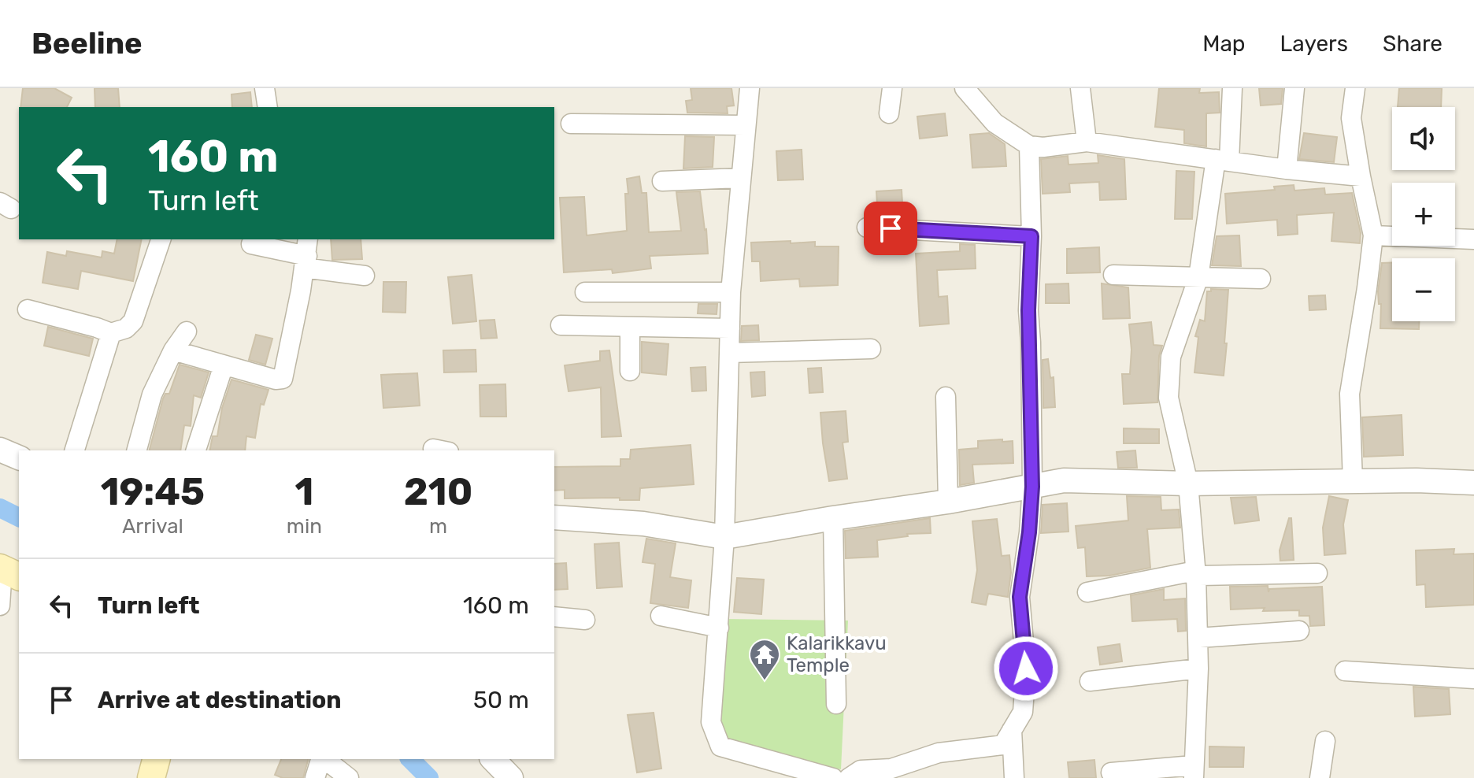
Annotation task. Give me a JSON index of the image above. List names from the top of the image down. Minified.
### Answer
{"places":{"temple":["Kalarikkavu Temple"]},"page":{"header":"Beeline","nav":["Map","Layers","Share"],"map_buttons":["+","−"],"turn":["160 m","Turn left"],"eta":["19:45","Arrival","1","min","210","m"],"list":[{"name":"Turn left","value":"160 m"},{"name":"Arrive at destination","value":"50 m"}]}}
